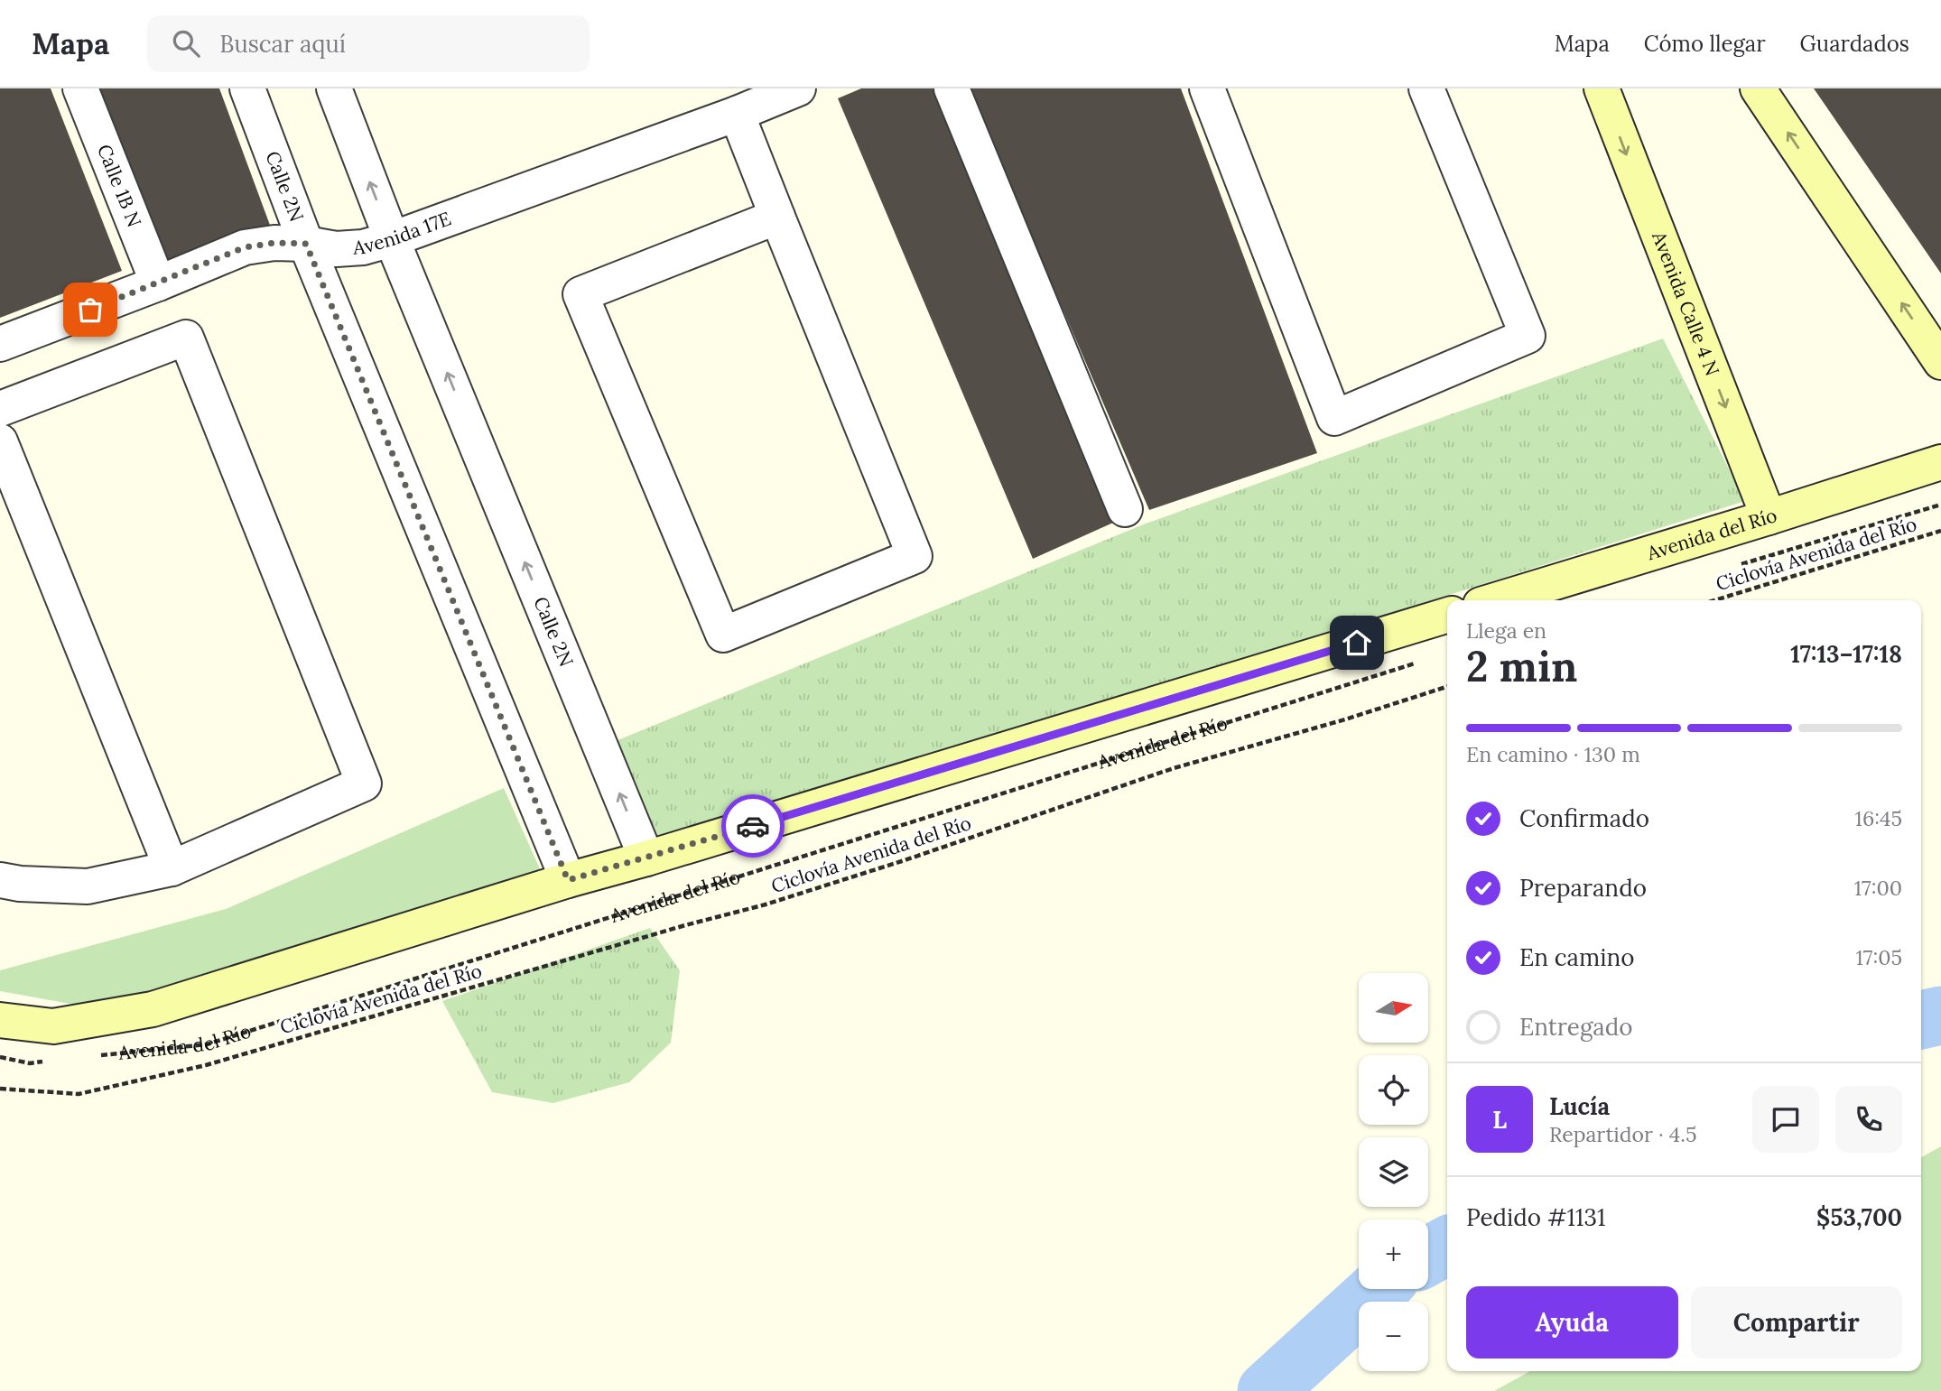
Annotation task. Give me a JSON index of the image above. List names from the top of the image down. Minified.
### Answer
{"streets":{"main road":["Avenida Calle 4 N","Avenida del Río"],"street":["Calle 1B N","Calle 2N","Avenida 17E"],"path":["Ciclovía Avenida del Río"]},"crossings":[["Calle 1B N","Avenida 17E"],["Calle 2N","Avenida 17E"],["Calle 2N","Avenida del Río"],["Avenida Calle 4 N","Avenida del Río"]],"north":"right","page":{"header":"Mapa","search":"Buscar aquí","nav":["Mapa","Cómo llegar","Guardados"],"heading":["2 min","Llega en","17:13–17:18"],"panel":["Lucía","Repartidor · 4.5","Pedido #1131","$53,700"],"bar":"En camino · 130 m","list":[["Confirmado","16:45"],["Preparando","17:00"],["En camino","17:05"],"Entregado"],"map_buttons":["+","−"],"round":"L","buttons":["Ayuda","Compartir"]}}
